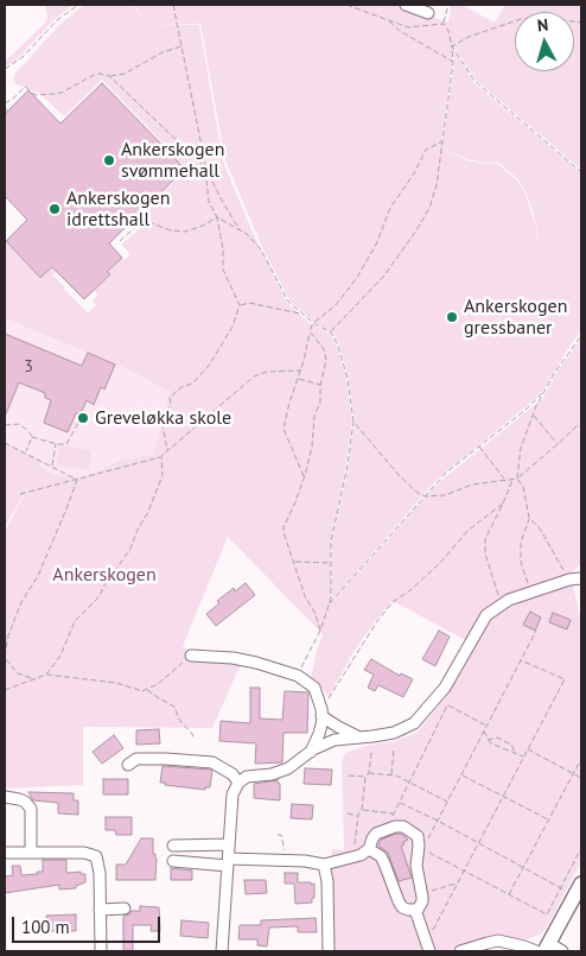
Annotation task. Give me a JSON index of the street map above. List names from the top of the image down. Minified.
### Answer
{"parks":["Ankerskogen"],"places":["Ankerskogen svømmehall","Ankerskogen idrettshall","Ankerskogen gressbaner","Greveløkka skole"],"house_numbers":["3"],"scale_bar":"100 m","north":"top"}
